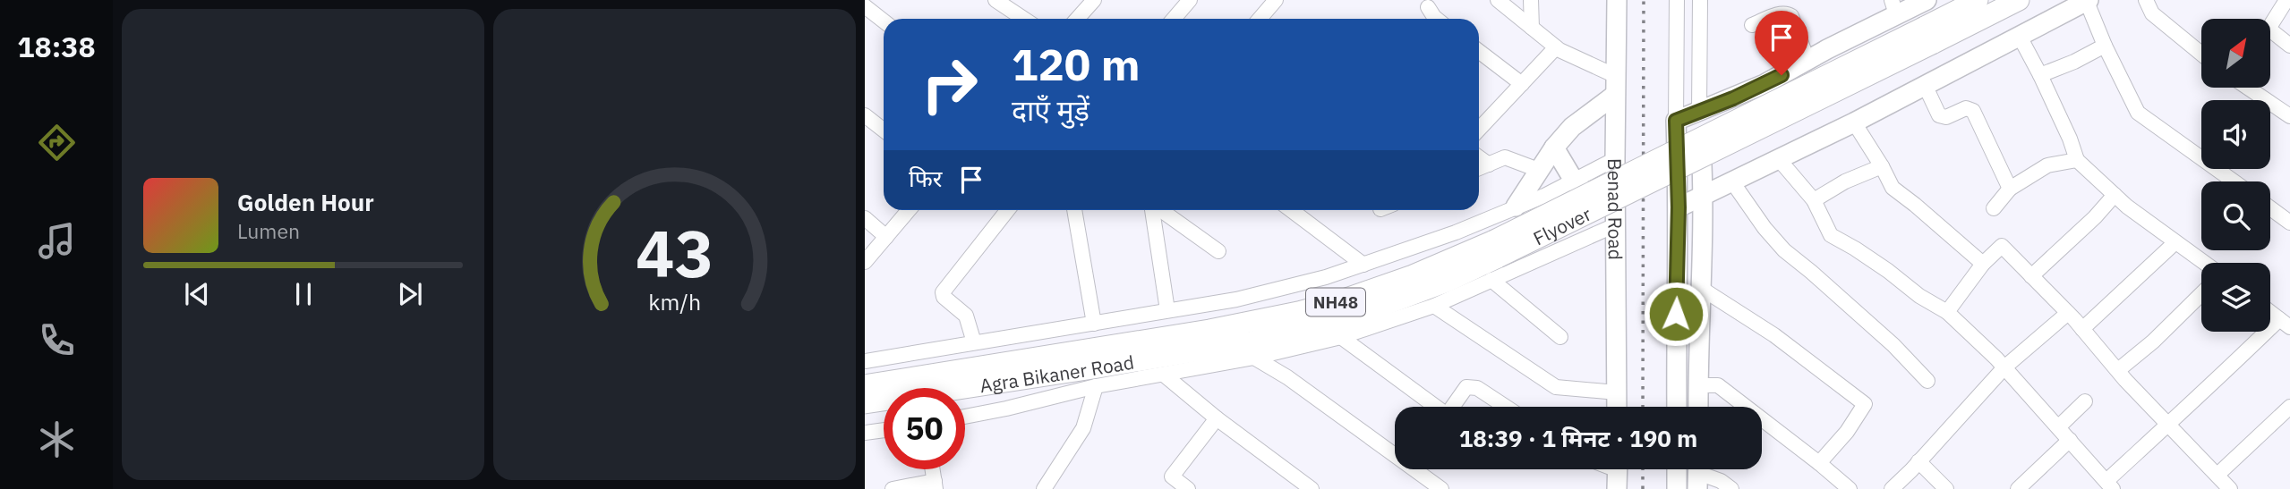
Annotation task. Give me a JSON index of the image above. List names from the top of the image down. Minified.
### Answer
{"streets":{"highway":["Flyover","NH48","Agra Bikaner Road"],"main road":["Benad Road"]},"crossings":[["Flyover","NH48"],["Flyover","Agra Bikaner Road"],["NH48","Agra Bikaner Road"]],"north":"top right","page":{"tabs":"18:38","turn":["120 m","दाएँ मुड़ें"],"then":"फिर","song":["Golden Hour","Lumen"],"limit":"50","trip":"18:39 · 1 मिनट · 190 m","gauge":["43","km/h"]}}
